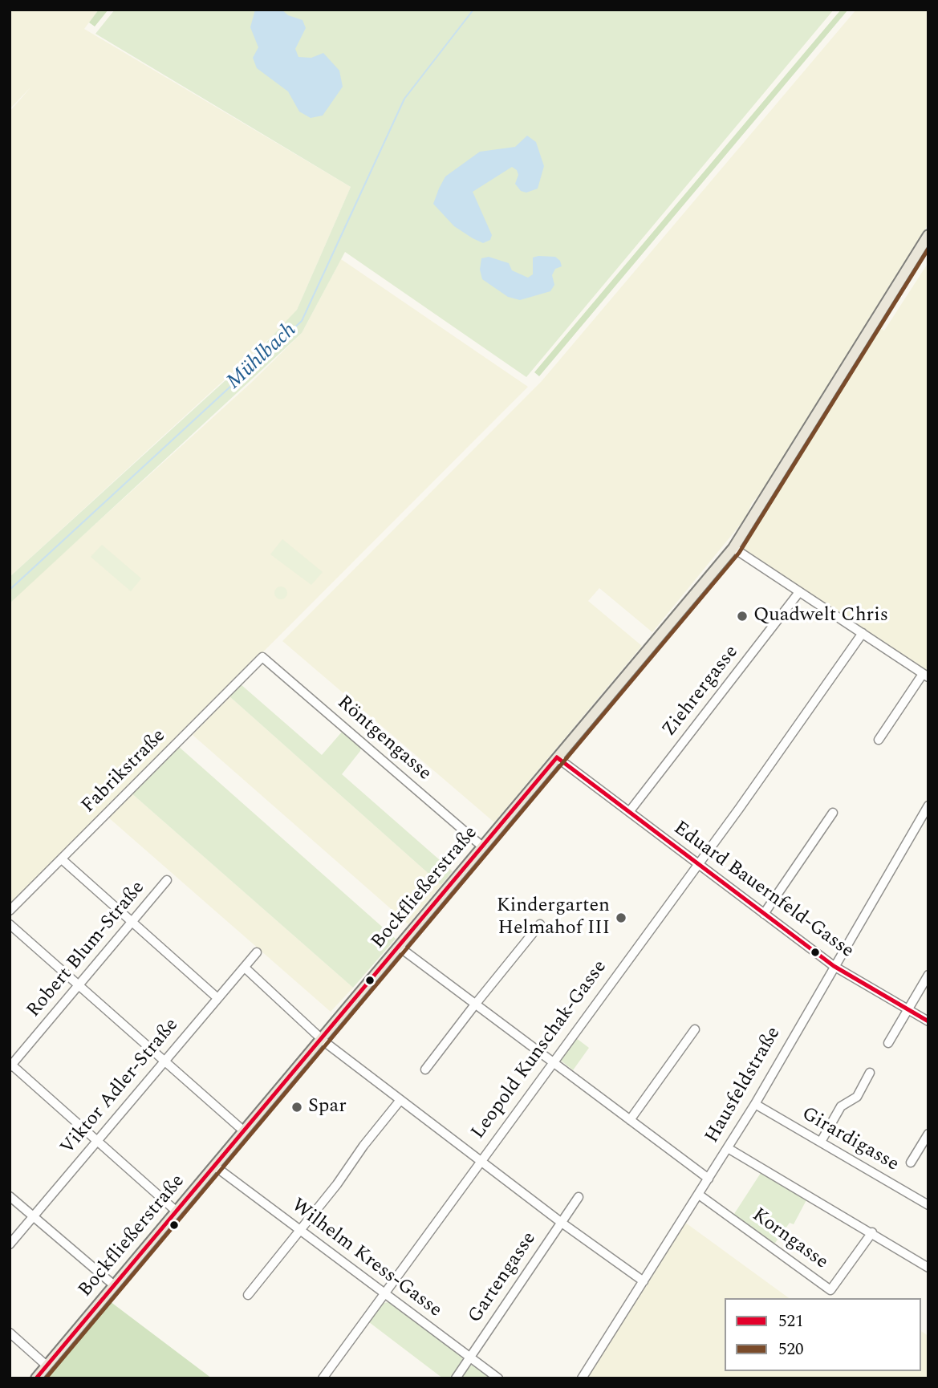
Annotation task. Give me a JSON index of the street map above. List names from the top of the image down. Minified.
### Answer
{"streets":{"main road":["Bockfließerstraße"],"street":["Ziehrergasse","Röntgengasse","Fabrikstraße","Eduard Bauernfeld-Gasse","Robert Blum-Straße","Leopold Kunschak-Gasse","Hausfeldstraße","Viktor Adler-Straße","Girardigasse","Korngasse","Wilhelm Kress-Gasse","Gartengasse"]},"crossings":[["Ziehrergasse","Eduard Bauernfeld-Gasse"],["Röntgengasse","Fabrikstraße"],["Röntgengasse","Bockfließerstraße"],["Bockfließerstraße","Eduard Bauernfeld-Gasse"],["Bockfließerstraße","Wilhelm Kress-Gasse"],["Eduard Bauernfeld-Gasse","Leopold Kunschak-Gasse"],["Eduard Bauernfeld-Gasse","Hausfeldstraße"],["Leopold Kunschak-Gasse","Wilhelm Kress-Gasse"],["Hausfeldstraße","Girardigasse"],["Hausfeldstraße","Korngasse"],["Wilhelm Kress-Gasse","Gartengasse"]],"water":["Mühlbach"],"places":["Quadwelt Chris","Kindergarten Helmahof III","Spar"],"lines":["transit line 520","transit line 521"],"legend":["521","520"]}
